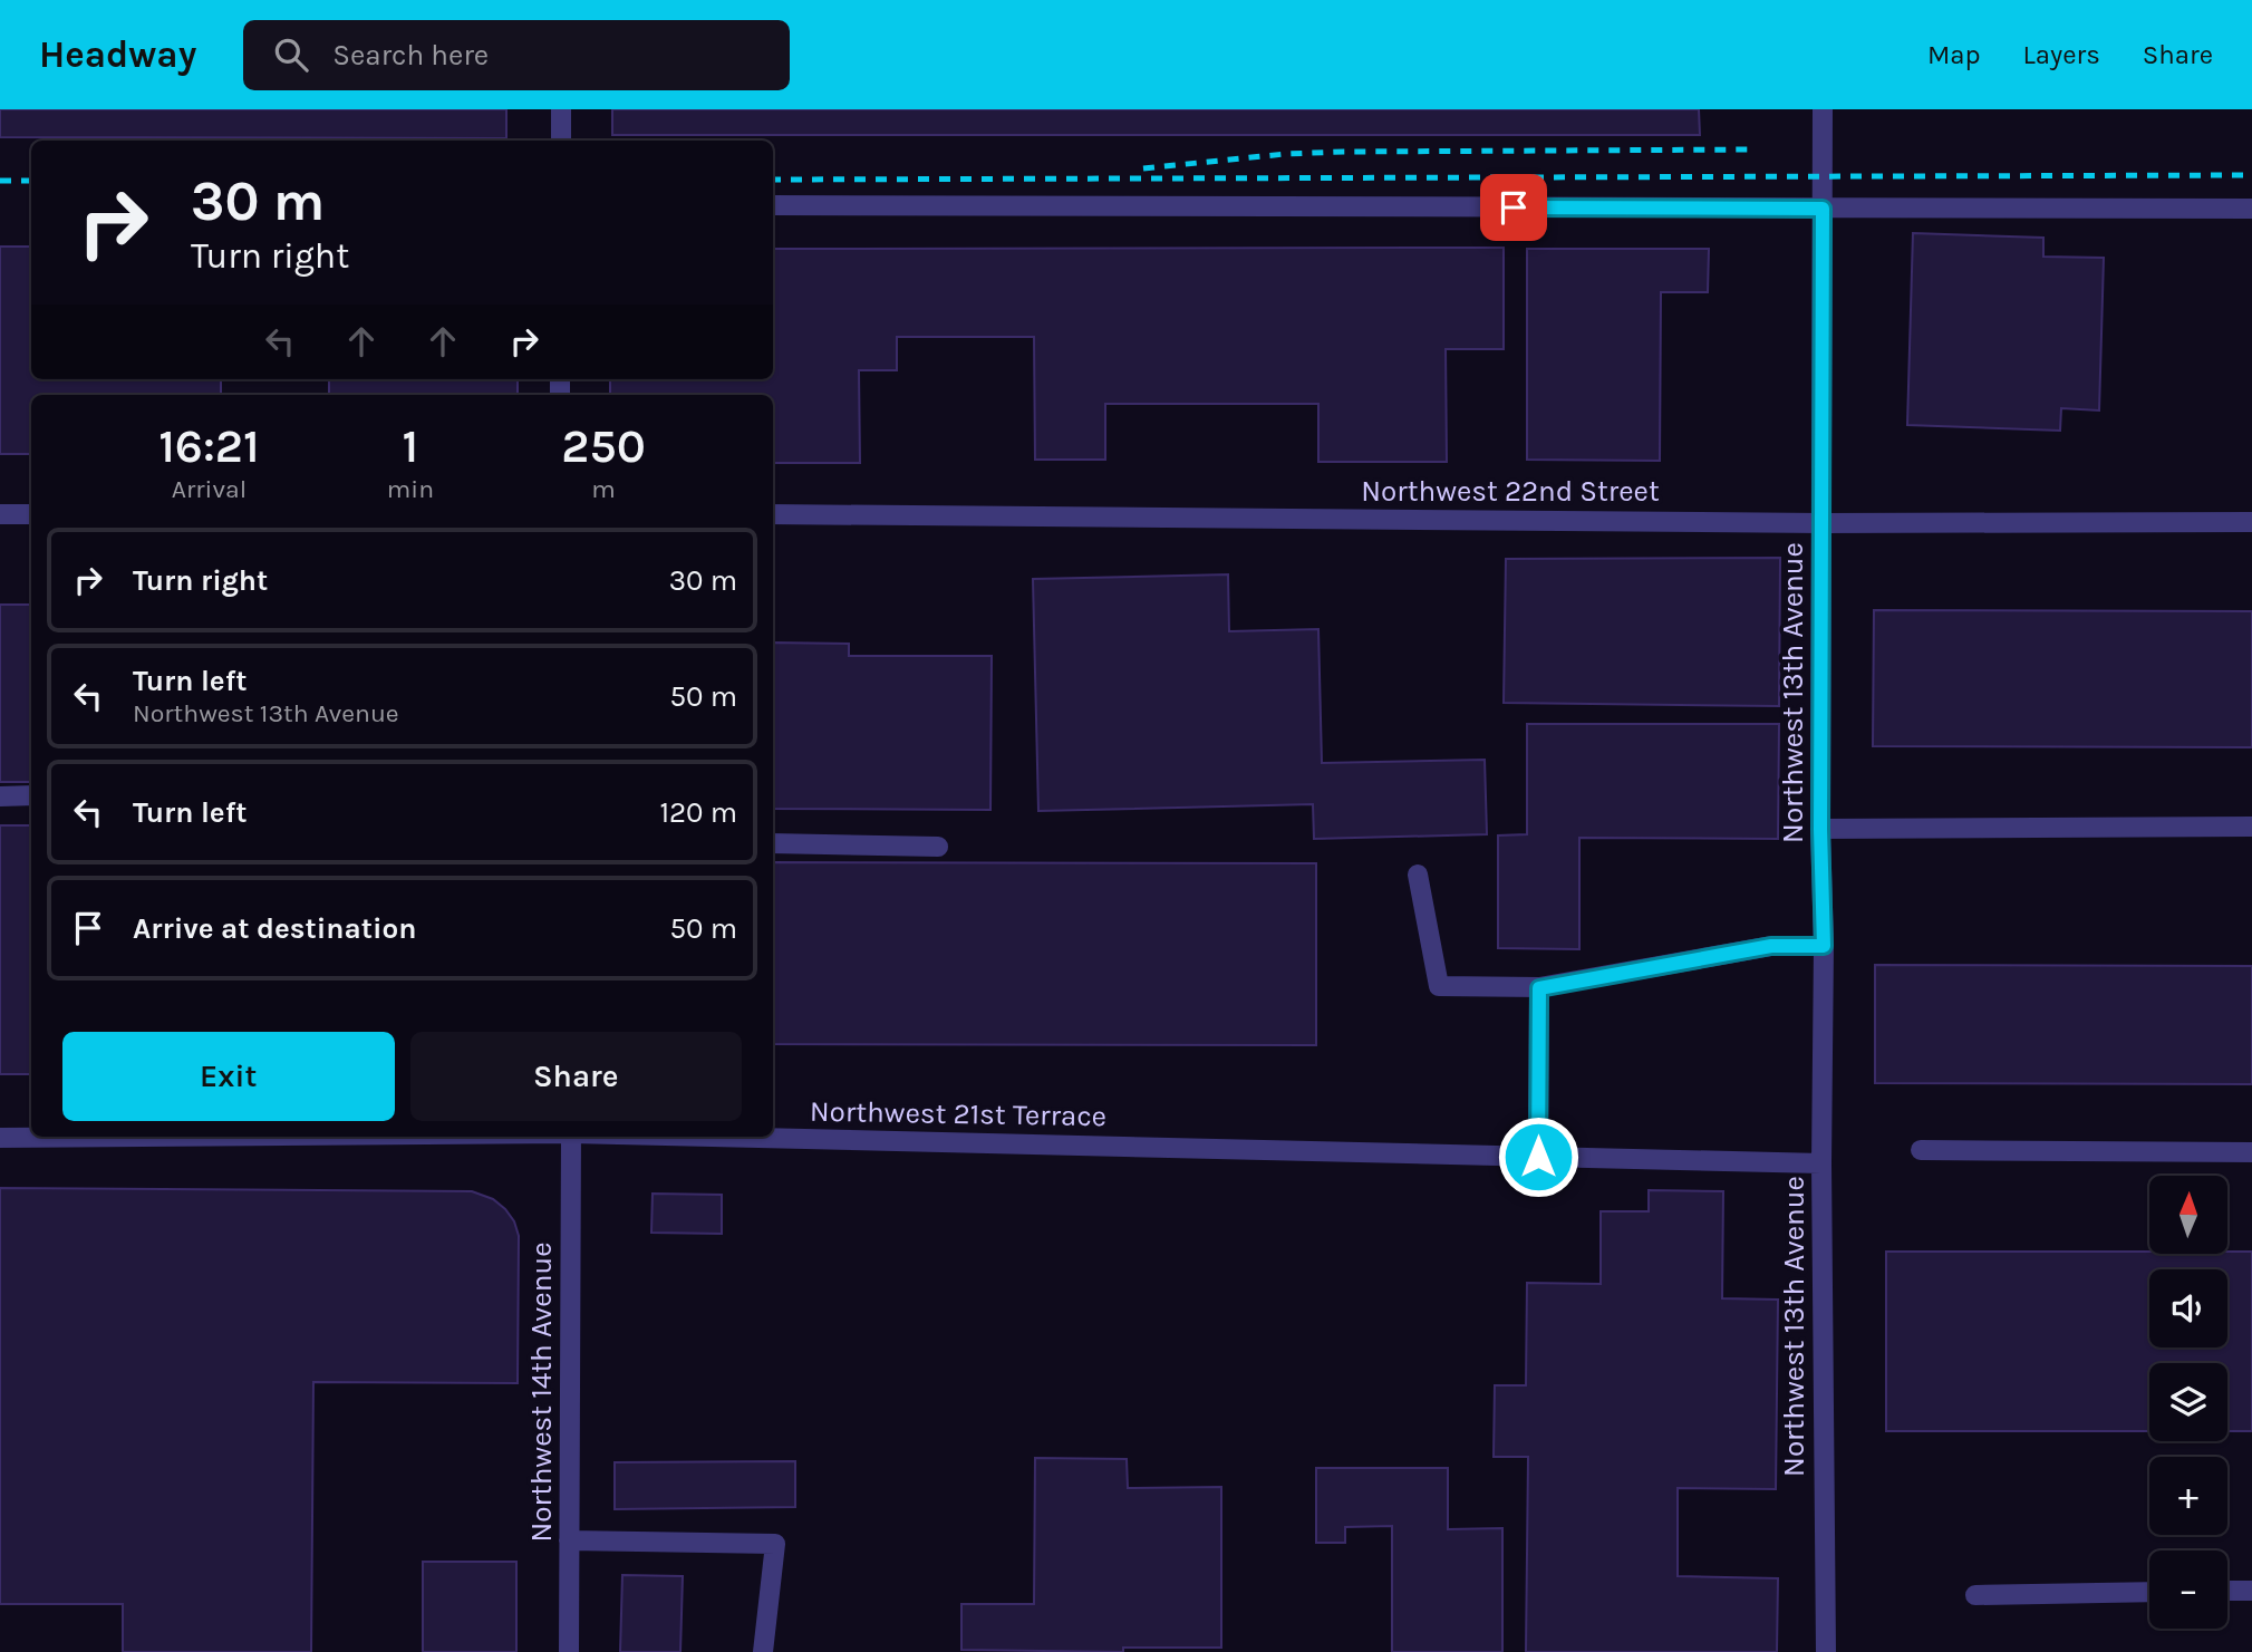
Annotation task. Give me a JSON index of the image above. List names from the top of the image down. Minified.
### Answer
{"streets":{"street":["Northwest 22nd Street","Northwest 13th Avenue","Northwest 21st Terrace","Northwest 14th Avenue"]},"crossings":[["Northwest 22nd Street","Northwest 13th Avenue"],["Northwest 13th Avenue","Northwest 21st Terrace"]],"north":"top","page":{"header":"Headway","search":"Search here","nav":["Map","Layers","Share"],"turn":["30 m","Turn right"],"eta":["16:21","Arrival","1","min","250","m"],"list":[{"name":"Turn right","value":"30 m"},{"name":"Turn left","note":"Northwest 13th Avenue","value":"50 m"},{"name":"Turn left","value":"120 m"},{"name":"Arrive at destination","value":"50 m"}],"buttons":["Exit","Share"],"map_buttons":["+","−"]}}
